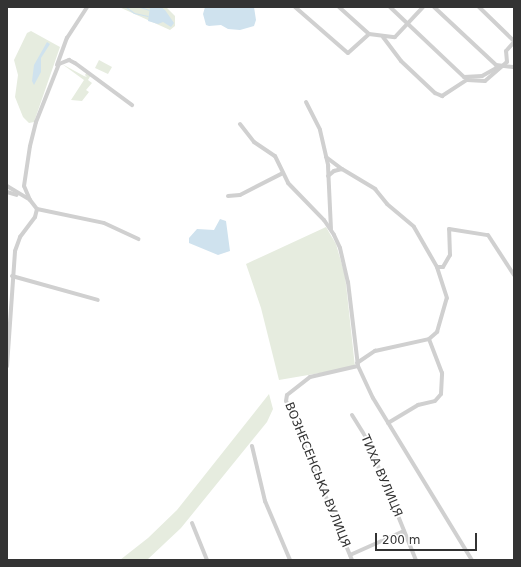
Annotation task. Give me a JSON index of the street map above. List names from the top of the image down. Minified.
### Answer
{"streets":{"street":["ВОЗНЕСЕНСЬКА ВУЛИЦЯ","ТИХА ВУЛИЦЯ"]},"scale_bar":"200 m"}
